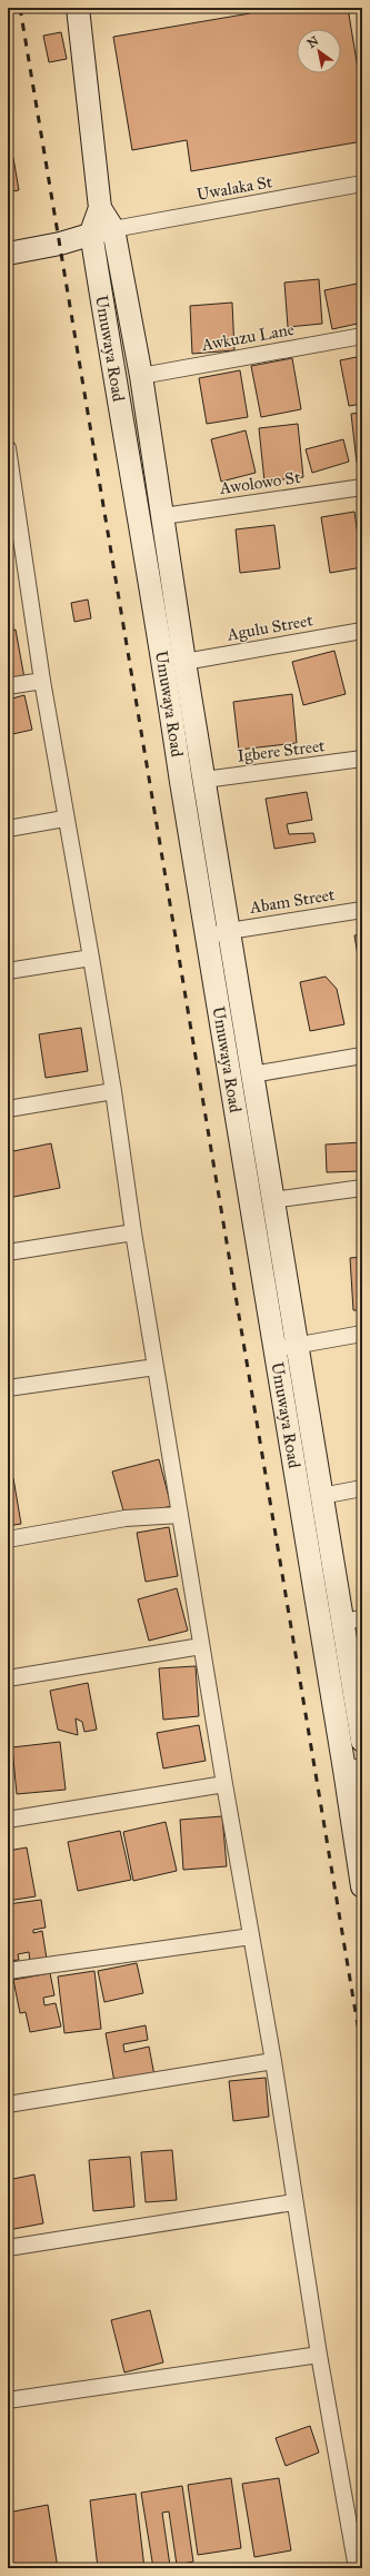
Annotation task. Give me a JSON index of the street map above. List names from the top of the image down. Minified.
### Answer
{"streets":{"street":["Uwalaka St","Awkuzu Lane","Umuwaya Road","Awolowo St","Agulu Street","Igbere Street","Abam Street"]},"crossings":[["Uwalaka St","Umuwaya Road"],["Awkuzu Lane","Umuwaya Road"],["Umuwaya Road","Awolowo St"],["Umuwaya Road","Agulu Street"],["Umuwaya Road","Igbere Street"],["Umuwaya Road","Abam Street"]],"north":"top left"}
